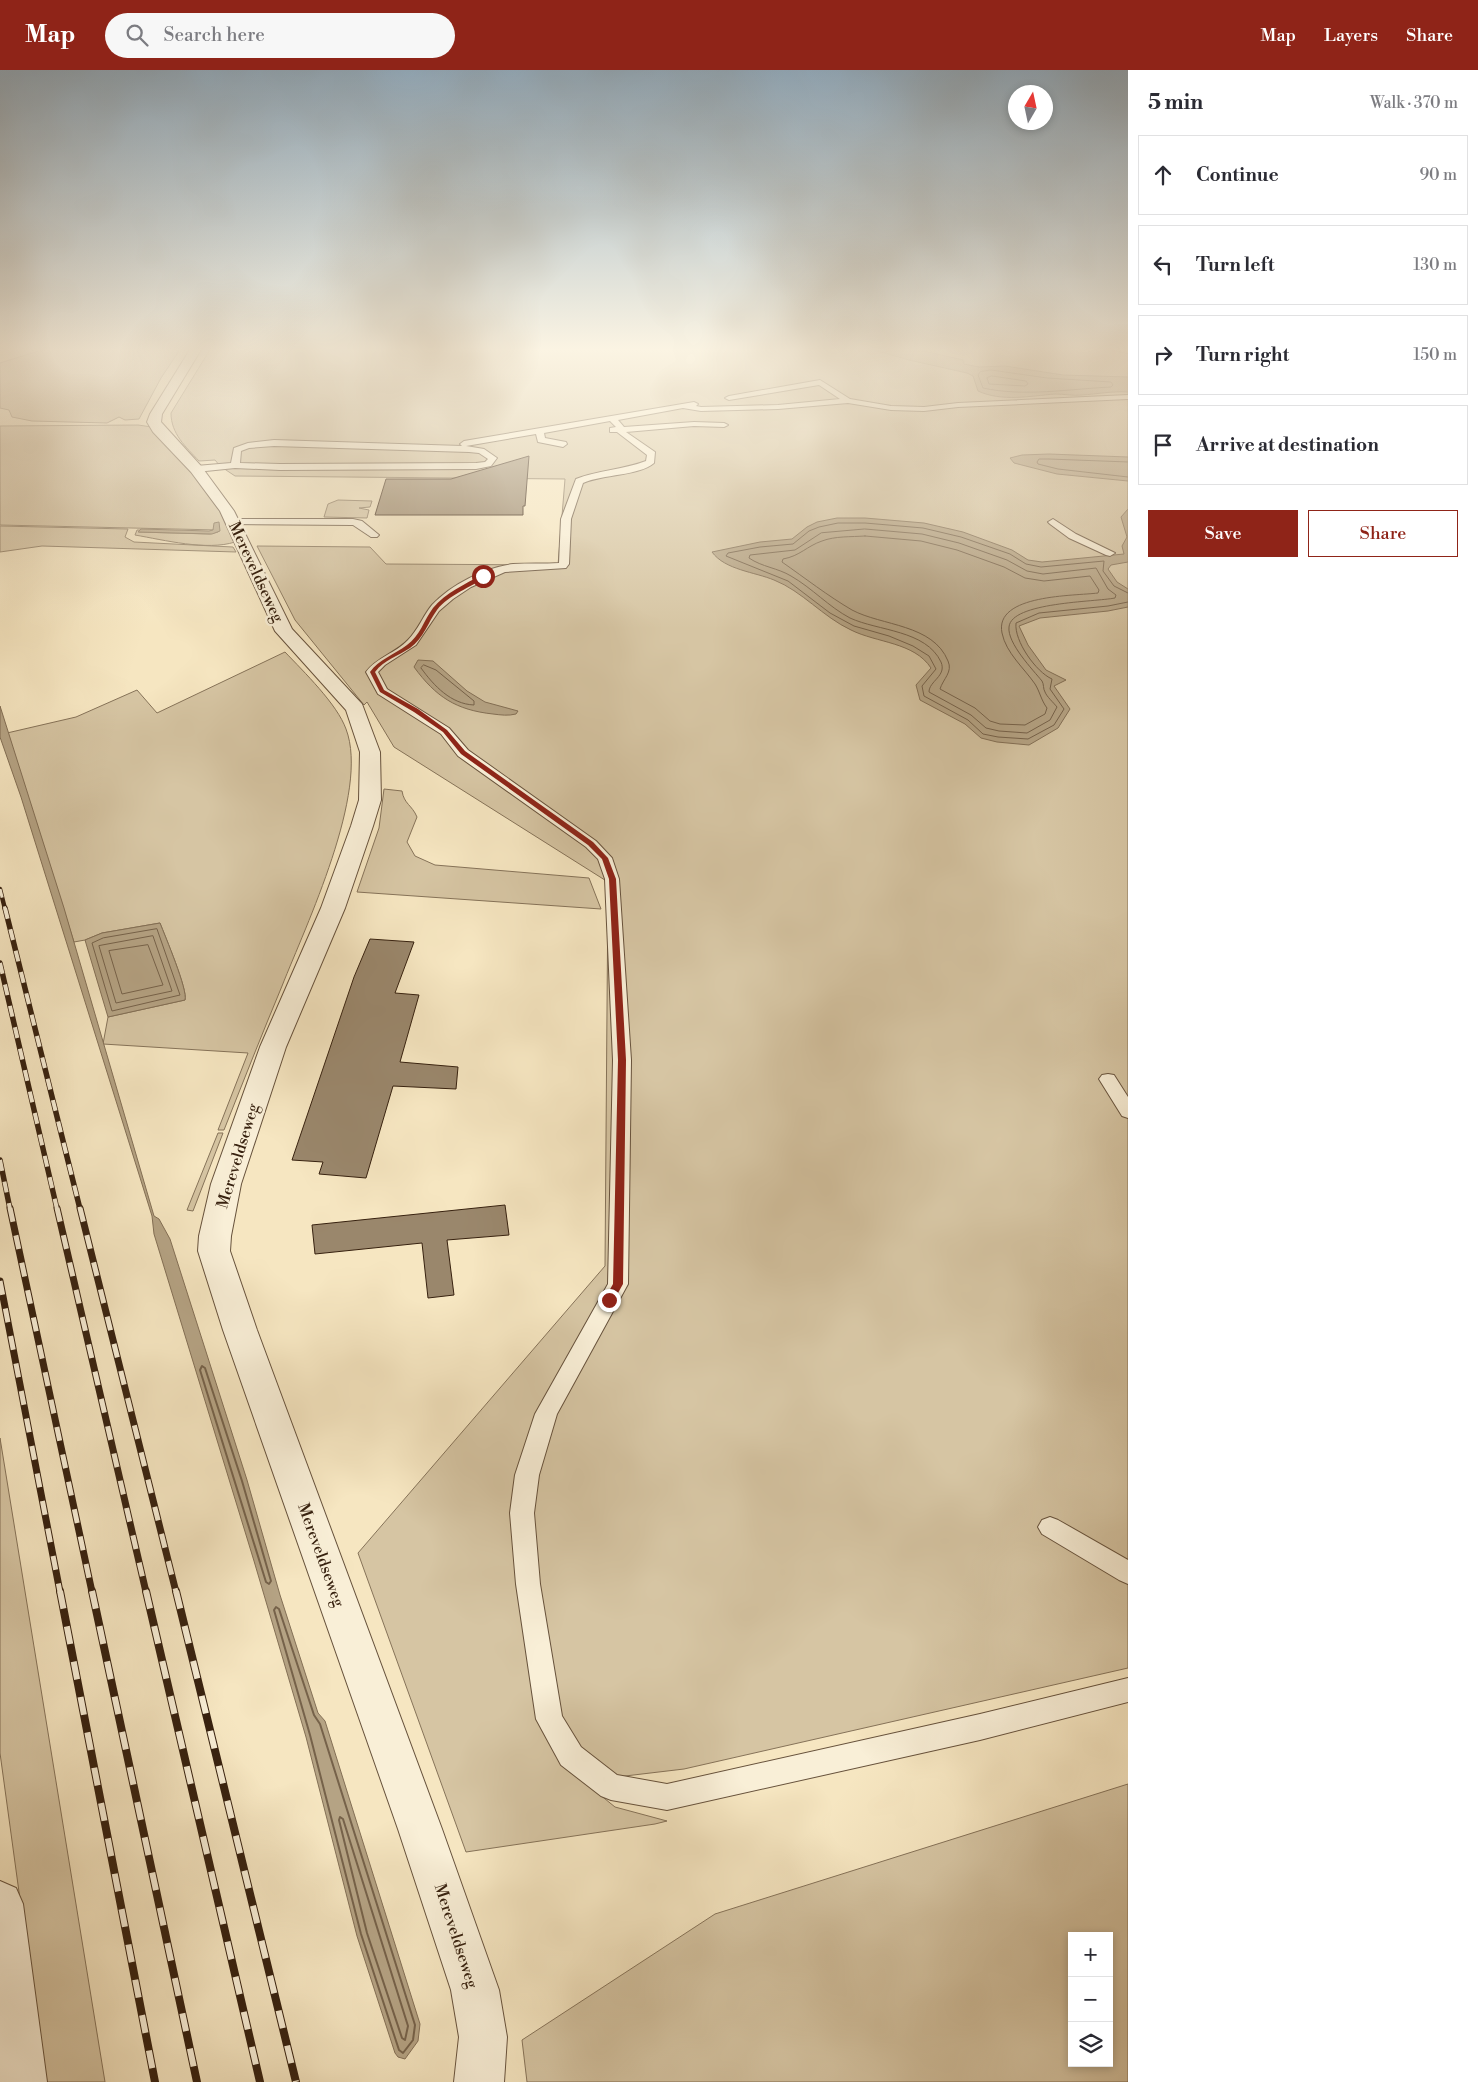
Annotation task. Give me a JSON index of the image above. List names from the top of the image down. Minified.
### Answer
{"streets":{"street":["Mereveldseweg"]},"north":"top","page":{"header":"Map","search":"Search here","nav":["Map","Layers","Share"],"heading":["5 min","Walk · 370 m"],"list":[["Continue","90 m"],["Turn left","130 m"],["Turn right","150 m"],"Arrive at destination"],"buttons":["Save","Share"],"map_buttons":["+","−"]}}
